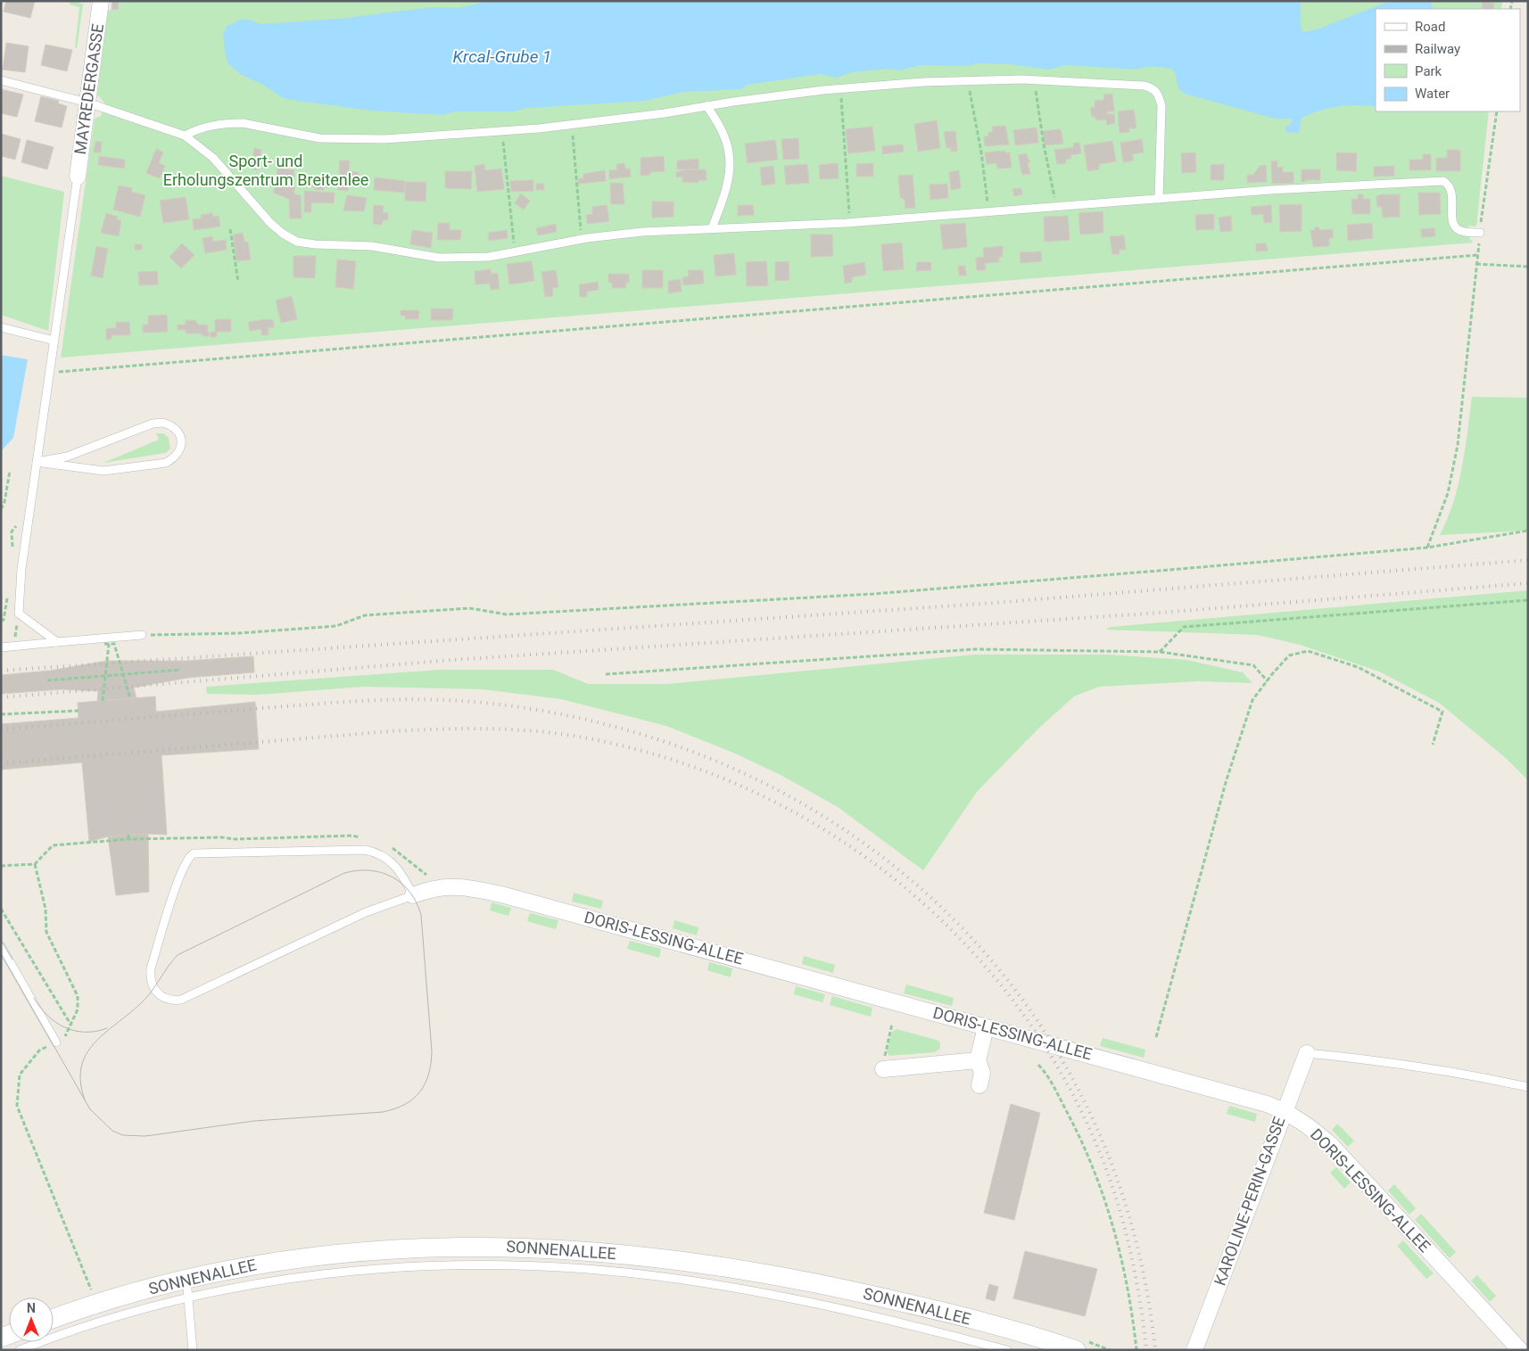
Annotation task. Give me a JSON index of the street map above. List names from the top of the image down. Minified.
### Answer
{"streets":{"street":["MAYREDERGASSE","DORIS-LESSING-ALLEE","KAROLINE-PERIN-GASSE","SONNENALLEE"]},"crossings":[["DORIS-LESSING-ALLEE","KAROLINE-PERIN-GASSE"]],"water":["Krcal-Grube 1"],"parks":["Sport- und Erholungszentrum Breitenlee"],"legend":["Road","Railway","Park","Water"],"north":"top"}
